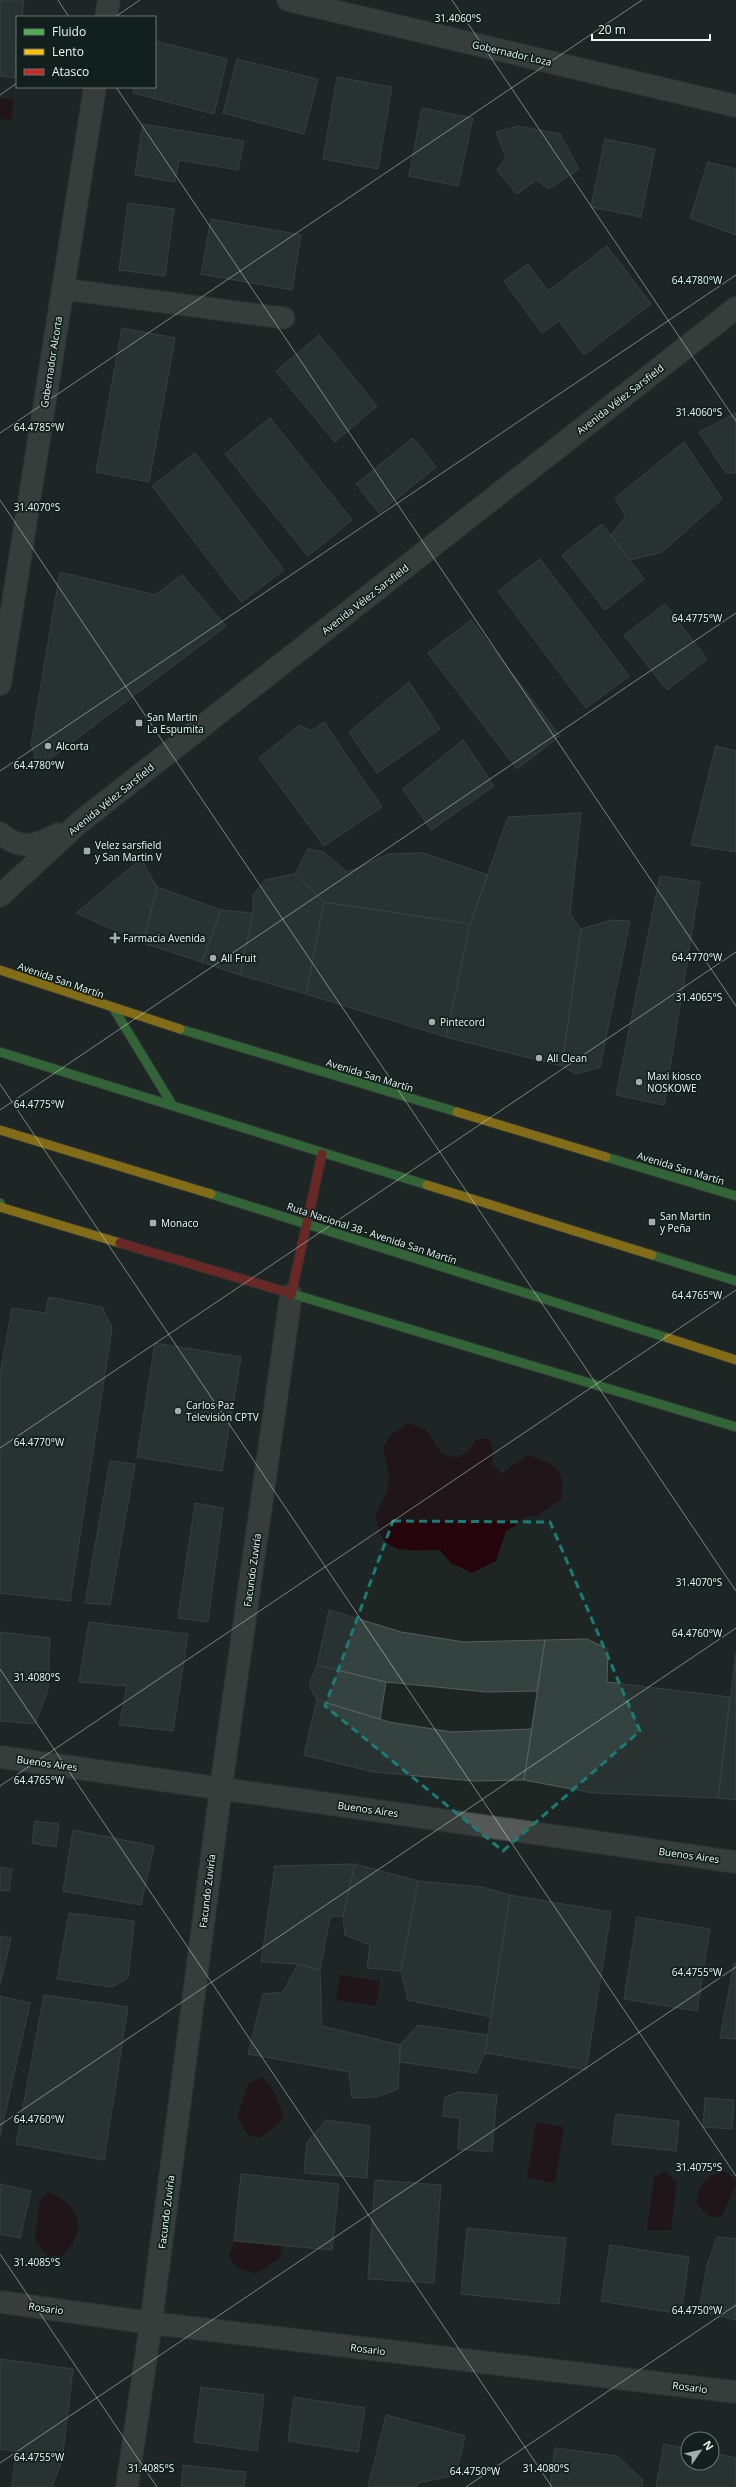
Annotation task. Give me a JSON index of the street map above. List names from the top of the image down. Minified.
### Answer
{"streets":{"main road":["Avenida San Martín","Ruta Nacional 38 - Avenida San Martín"],"street":["Gobernador Loza","Gobernador Alcorta","Avenida Vélez Sarsfield","Facundo Zuviría","Buenos Aires","Rosario"]},"crossings":[["Facundo Zuviría","Buenos Aires"],["Facundo Zuviría","Rosario"]],"places":{"transit":["San Martin La Espumita","Velez sarsfield y San Martin V","San Martin y Peña","Monaco"],"other":["Alcorta","All Fruit","Pintecord","All Clean","Maxi kiosco NOSKOWE","Carlos Paz Televisión CPTV"],"health":["Farmacia Avenida"]},"legend":["Fluido","Lento","Atasco"],"scale_bar":"20 m","north":"top right","coordinates":["31.4060°S","64.4780°W","64.4785°W","31.4070°S","64.4775°W","64.4770°W","31.4065°S","64.4765°W","64.4760°W","31.4080°S","64.4755°W","31.4075°S","31.4085°S","64.4750°W"]}
